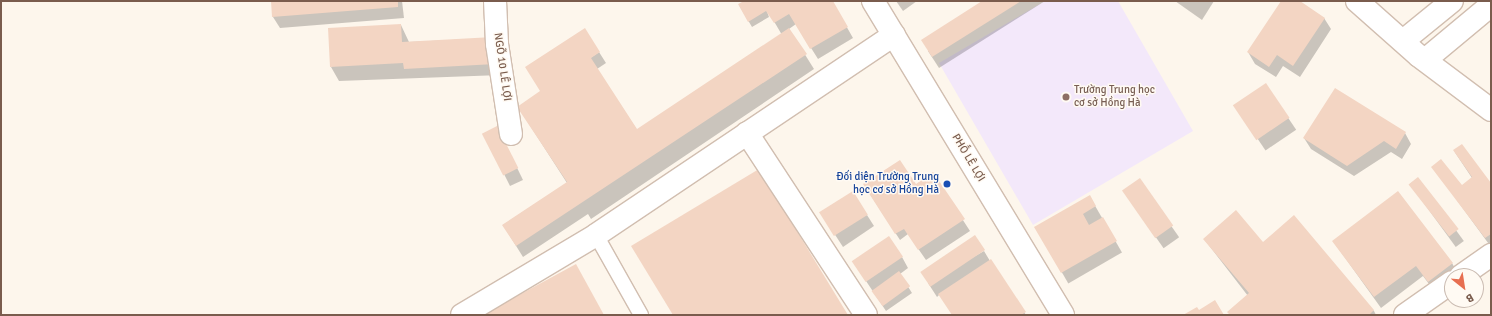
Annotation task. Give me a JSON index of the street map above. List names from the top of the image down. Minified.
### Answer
{"streets":{"street":["NGÕ 10 LÊ LỢI","PHỐ LÊ LỢI"]},"places":["Trường Trung học cơ sở Hồng Hà","Đối diện Trường Trung học cơ sở Hồng Hà"],"north":"bottom right"}
